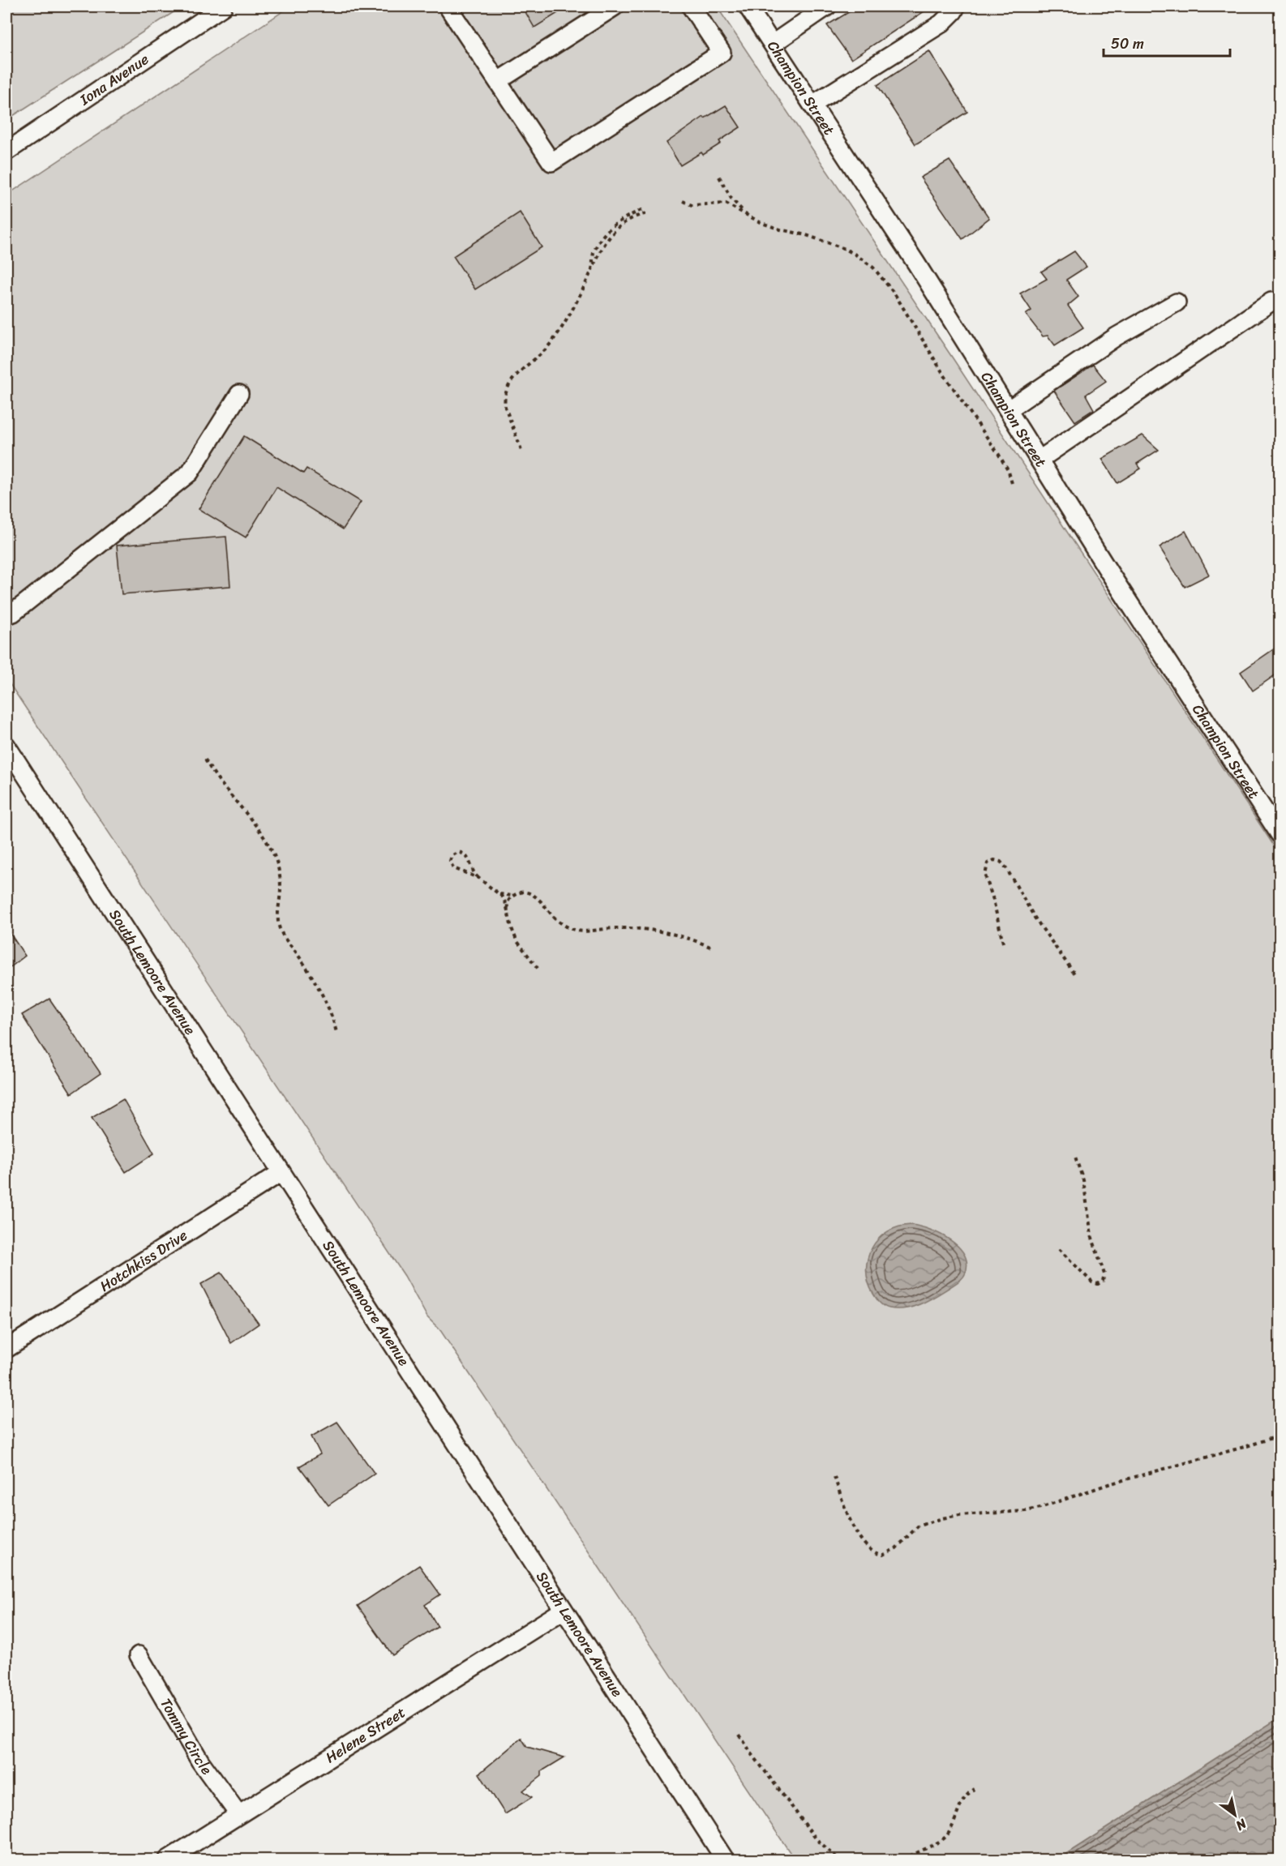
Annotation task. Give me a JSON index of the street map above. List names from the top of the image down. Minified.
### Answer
{"streets":{"street":["Iona Avenue","Champion Street","South Lemoore Avenue","Hotchkiss Drive","Helene Street","Tommy Circle"]},"crossings":[["South Lemoore Avenue","Hotchkiss Drive"],["South Lemoore Avenue","Helene Street"],["Helene Street","Tommy Circle"]],"scale_bar":"50 m","north":"bottom right"}
